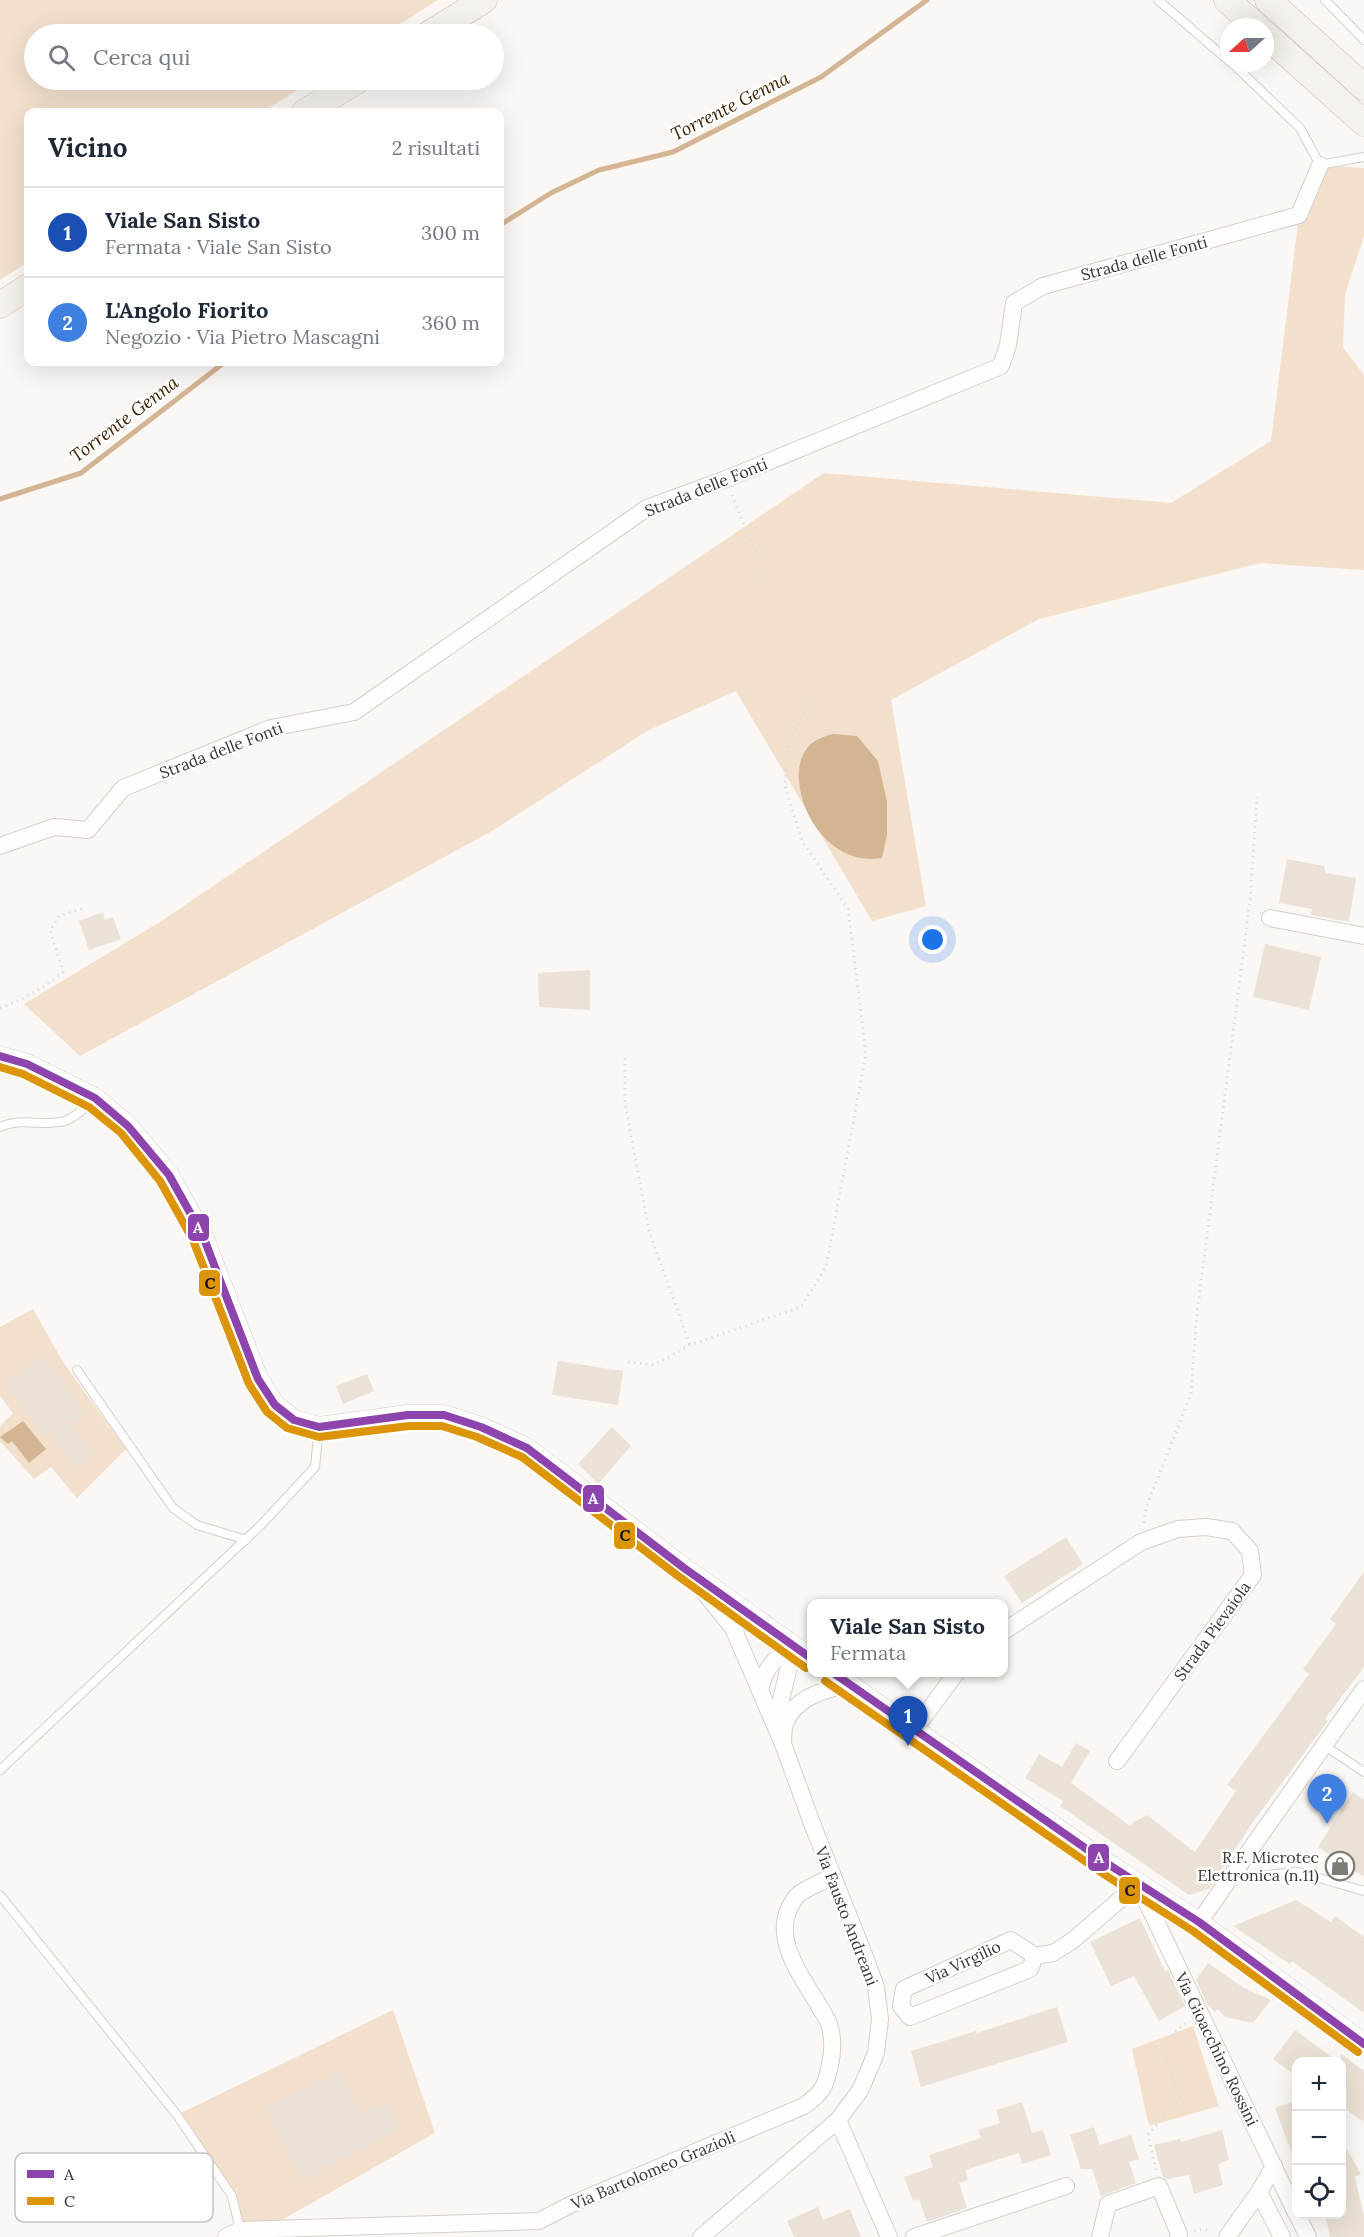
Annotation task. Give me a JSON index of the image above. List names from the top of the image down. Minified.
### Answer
{"streets":{"street":["Strada delle Fonti","Strada Pievaiola","Via Fausto Andreani","Via Virgilio","Via Gioacchino Rossini","Via Bartolomeo Grazioli"]},"crossings":[["Via Fausto Andreani","Via Bartolomeo Grazioli"]],"water":["Torrente Genna"],"places":{"shop":["R.F. Microtec Elettronica (n.11)"]},"lines":["transit line A","transit line C"],"legend":["A","C"],"north":"left","page":{"search":"Cerca qui","heading":["Vicino","2 risultati"],"list":[{"mark":"1","name":"Viale San Sisto","note":"Fermata · Viale San Sisto","value":"300 m"},{"mark":"2","name":"L'Angolo Fiorito","note":"Negozio · Via Pietro Mascagni","value":"360 m"}],"popup":["Viale San Sisto","Fermata"],"pins":["1","2"],"map_buttons":["+","−"]}}
